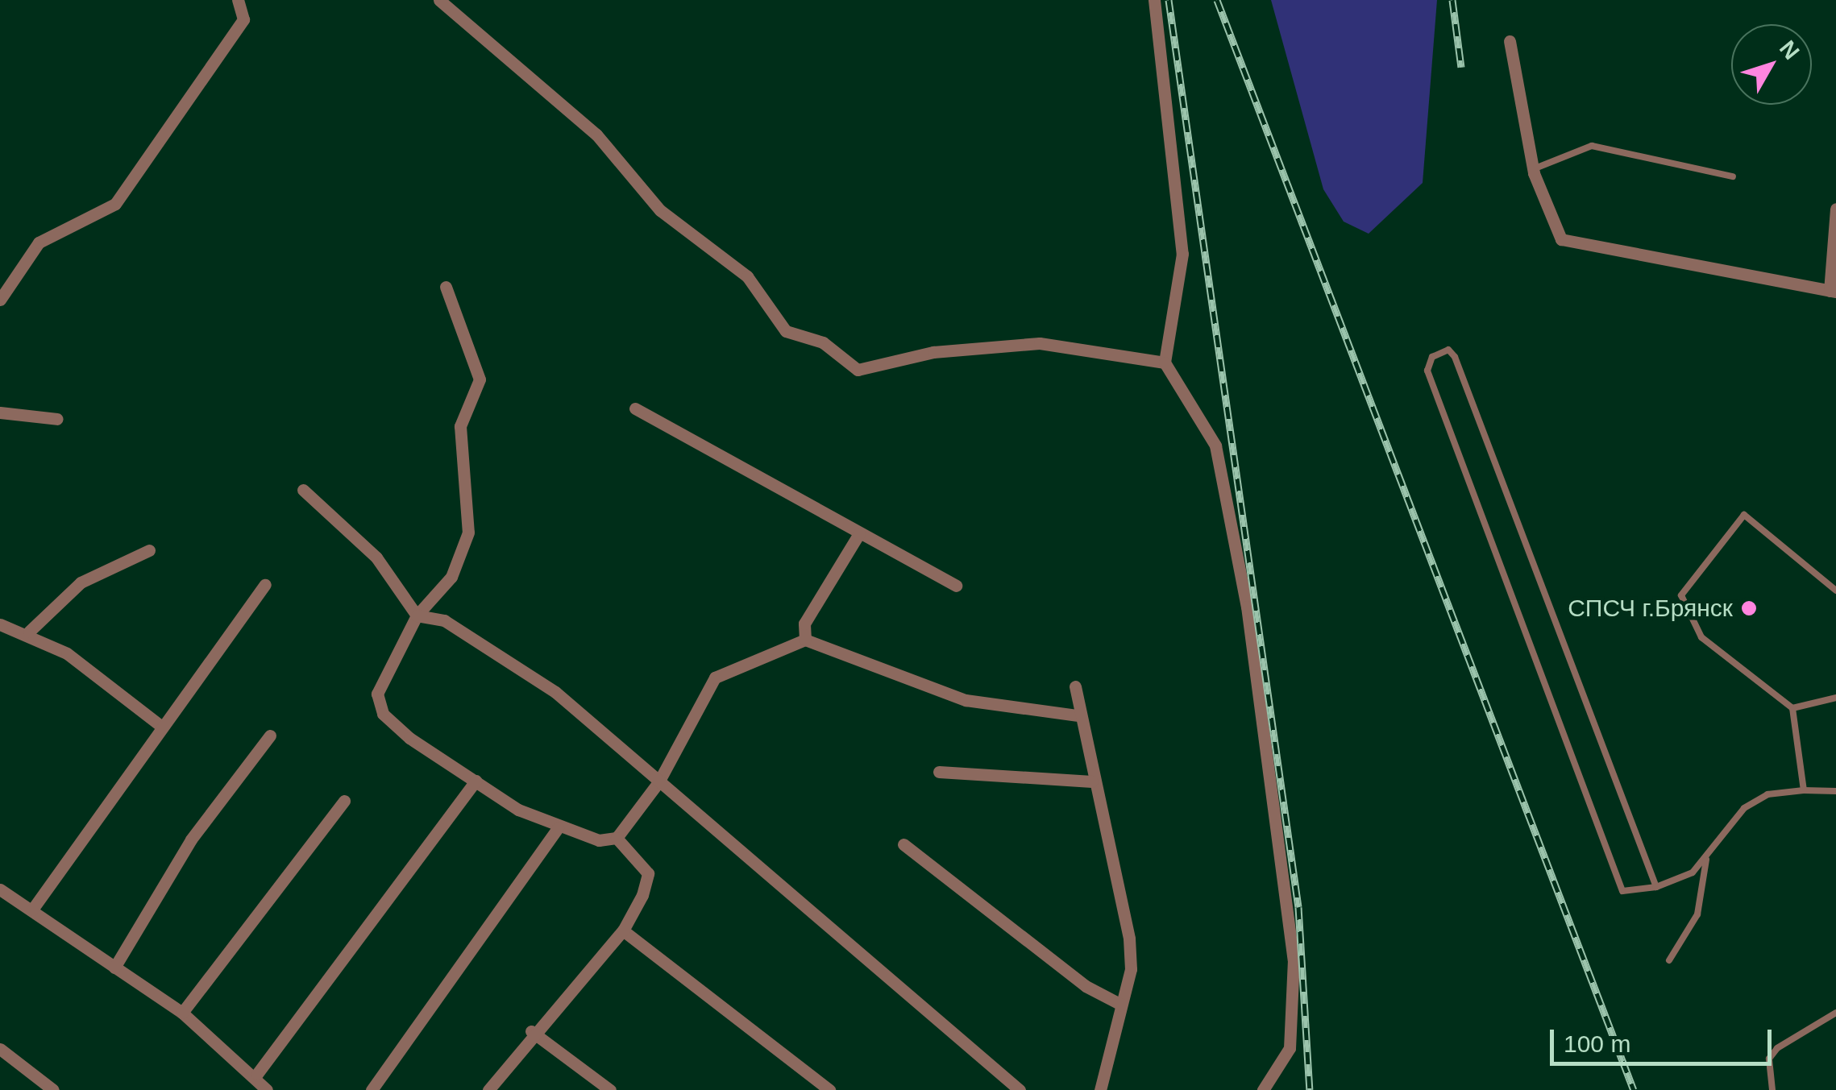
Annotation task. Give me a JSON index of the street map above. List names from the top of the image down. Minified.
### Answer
{"places":["СПСЧ г.Брянск"],"scale_bar":"100 m","north":"top right"}
